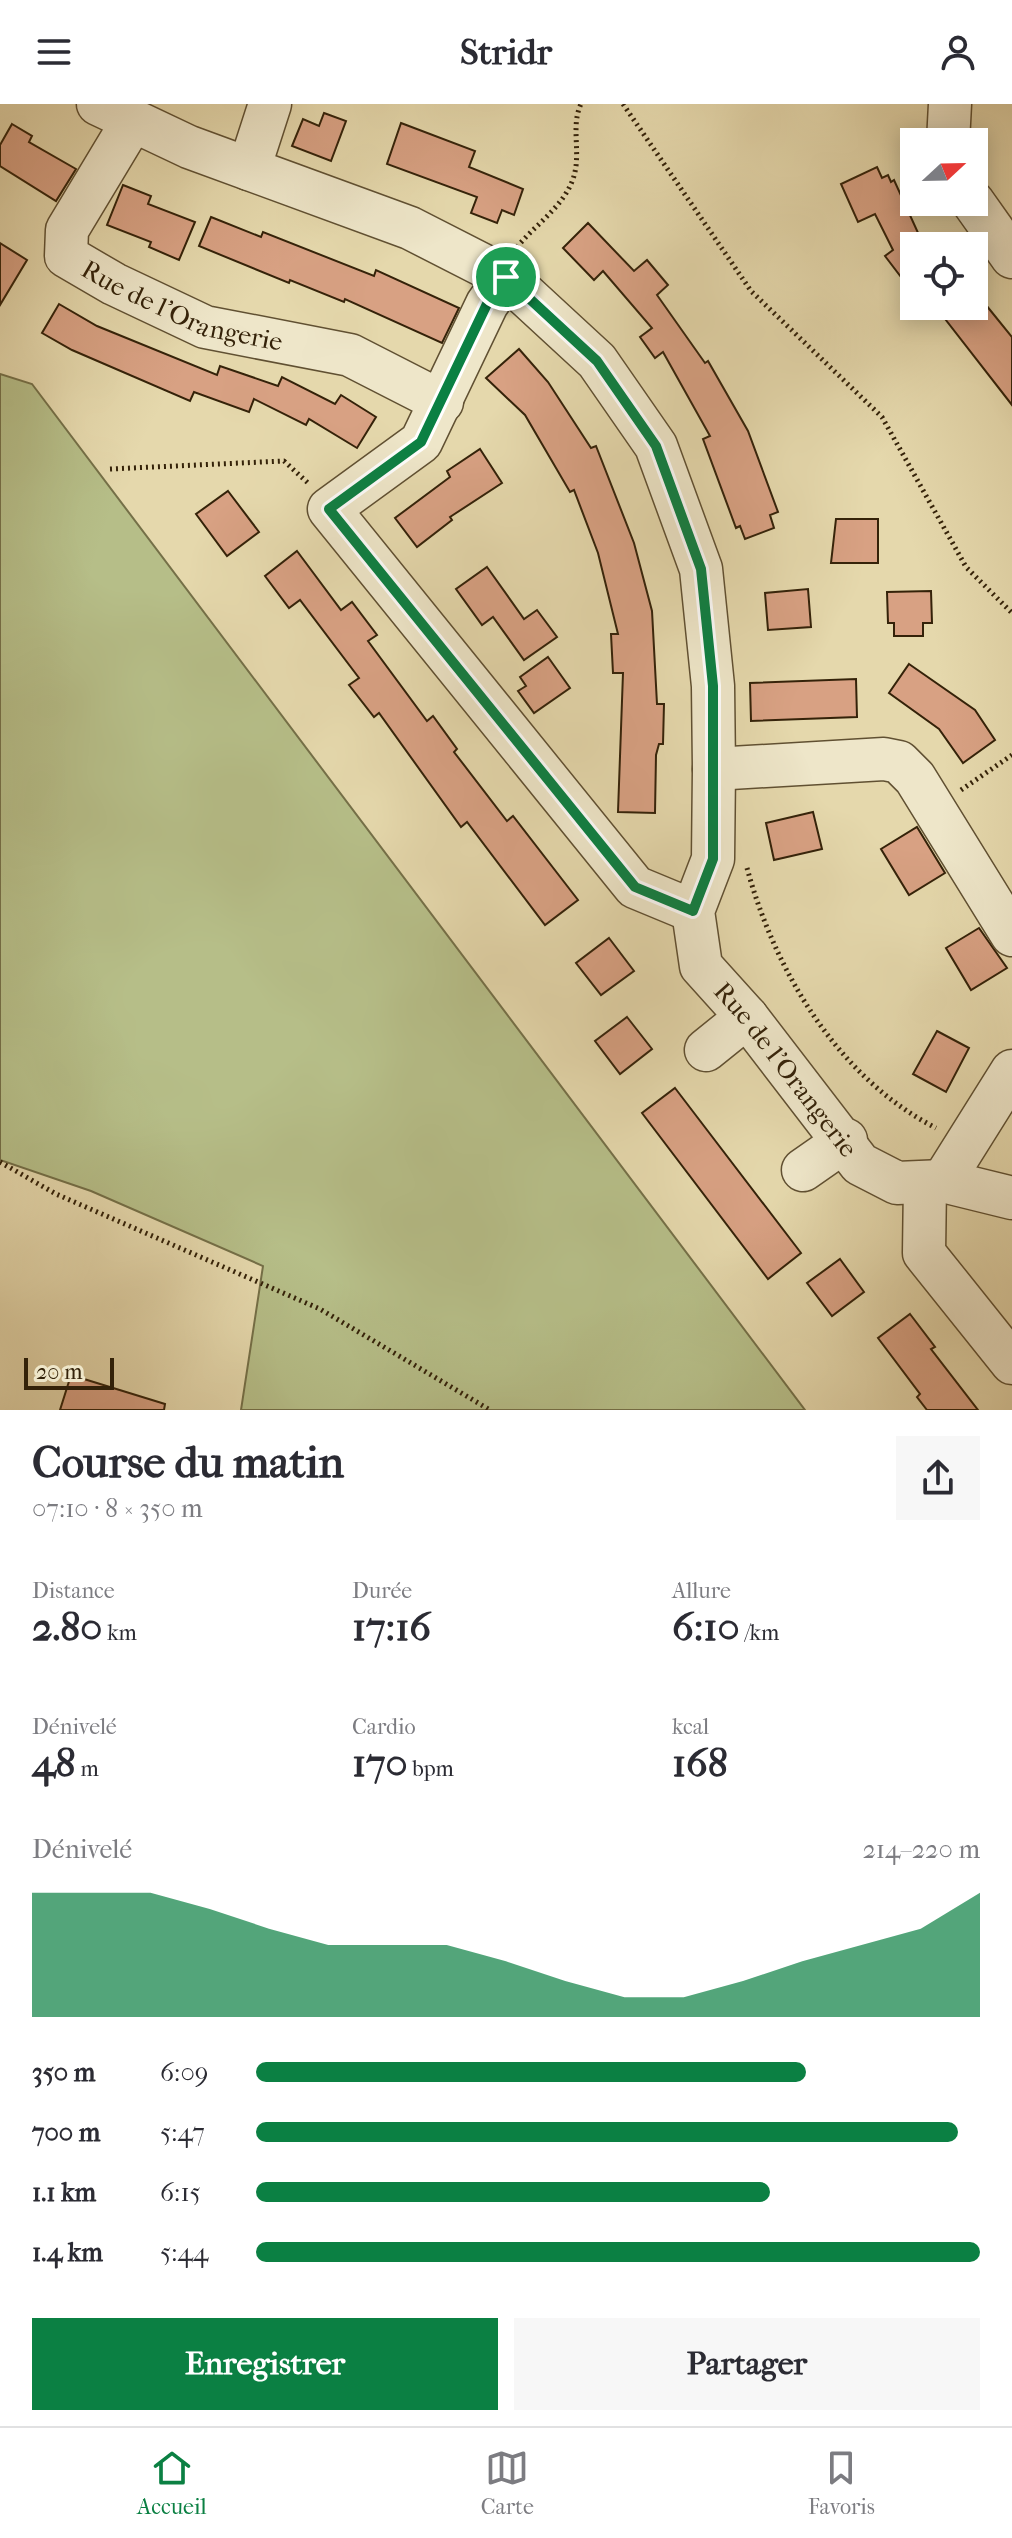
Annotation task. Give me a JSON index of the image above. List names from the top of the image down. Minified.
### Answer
{"streets":{"street":["Rue de l'Orangerie"]},"scale_bar":"20 m","north":"right","page":{"header":"Stridr","scale":"20 m","heading":["Course du matin","07:10 · 8 × 350 m"],"stats":[["Distance","2.80 km"],["Durée","17:16"],["Allure","6:10 /km"],["Dénivelé","48 m"],["Cardio","170 bpm"],["kcal","168"]],"chart":["Dénivelé","214–220 m"],"list":[{"name":"350 m","note":"6:09"},{"name":"700 m","note":"5:47"},{"name":"1.1 km","note":"6:15"},{"name":"1.4 km","note":"5:44"}],"buttons":["Enregistrer","Partager"],"tabs":["Accueil","Carte","Favoris"]}}
